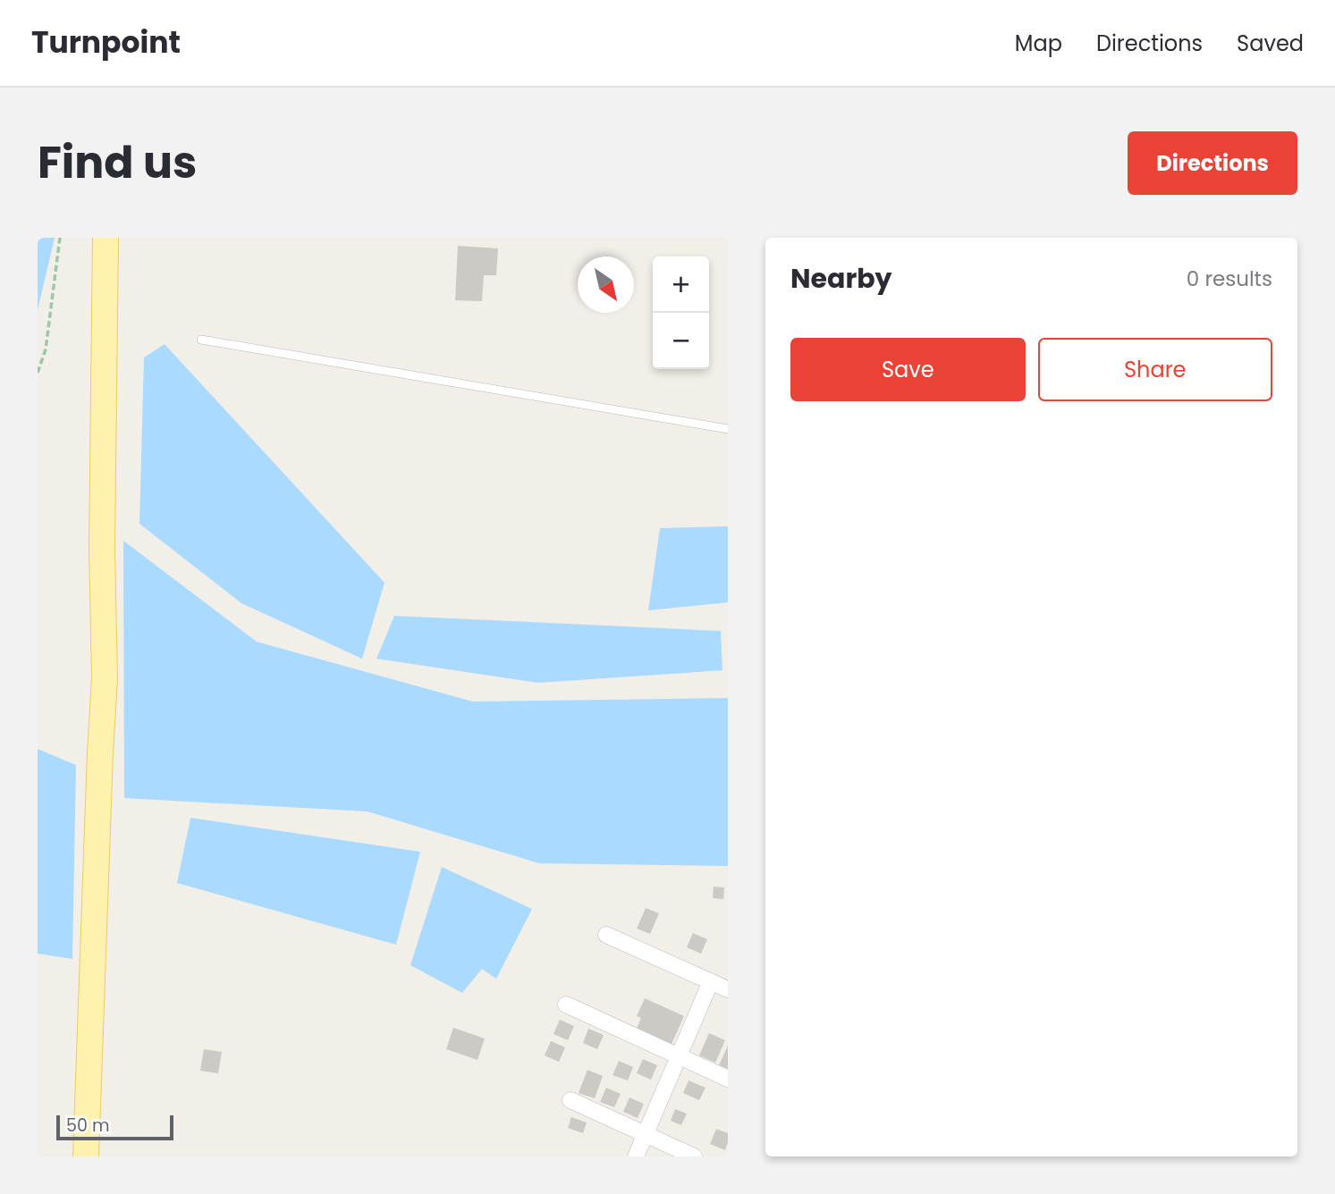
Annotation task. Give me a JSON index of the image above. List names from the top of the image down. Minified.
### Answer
{"scale_bar":"50 m","north":"bottom right","page":{"header":"Turnpoint","nav":["Map","Directions","Saved"],"title":"Find us","buttons":["Directions",["Save","Share"]],"heading":["Nearby","0 results"],"map_buttons":["+","−"],"scale":"50 m"}}
